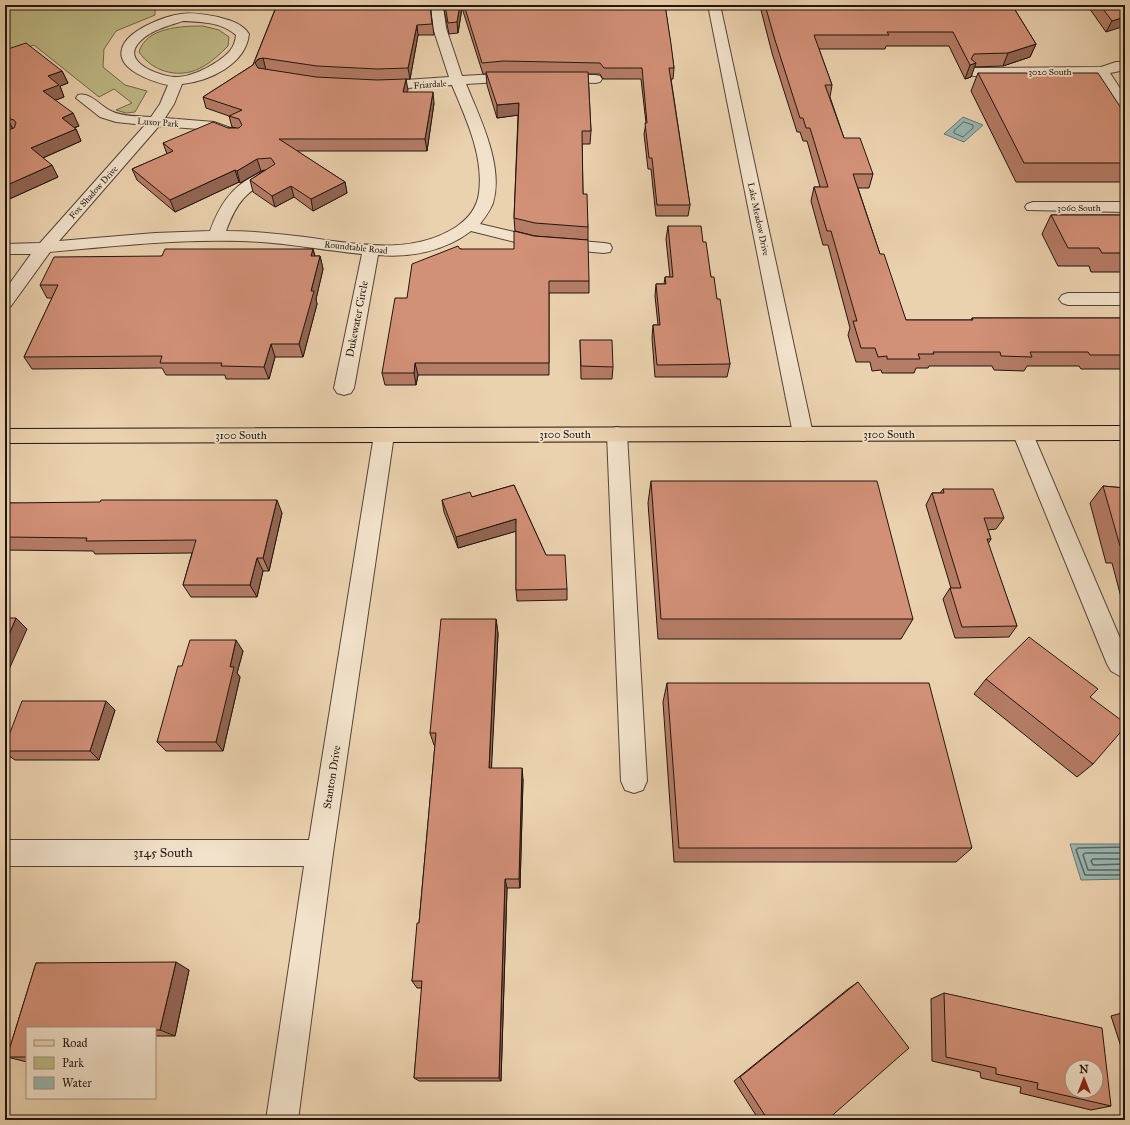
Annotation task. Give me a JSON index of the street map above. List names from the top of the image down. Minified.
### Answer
{"streets":{"main road":["3100 South"],"street":["3020 South","Friardale","Luxor Park","Fox Shadow Drive","3060 South","Lake Meadow Drive","Roundtable Road","Dukewater Circle","Stanton Drive","3145 South"]},"crossings":[["Friardale","Roundtable Road"],["Luxor Park","Fox Shadow Drive"],["Fox Shadow Drive","Roundtable Road"],["Lake Meadow Drive","3100 South"],["Roundtable Road","Dukewater Circle"],["3100 South","Stanton Drive"],["Stanton Drive","3145 South"]],"legend":["Road","Park","Water"],"north":"top"}
